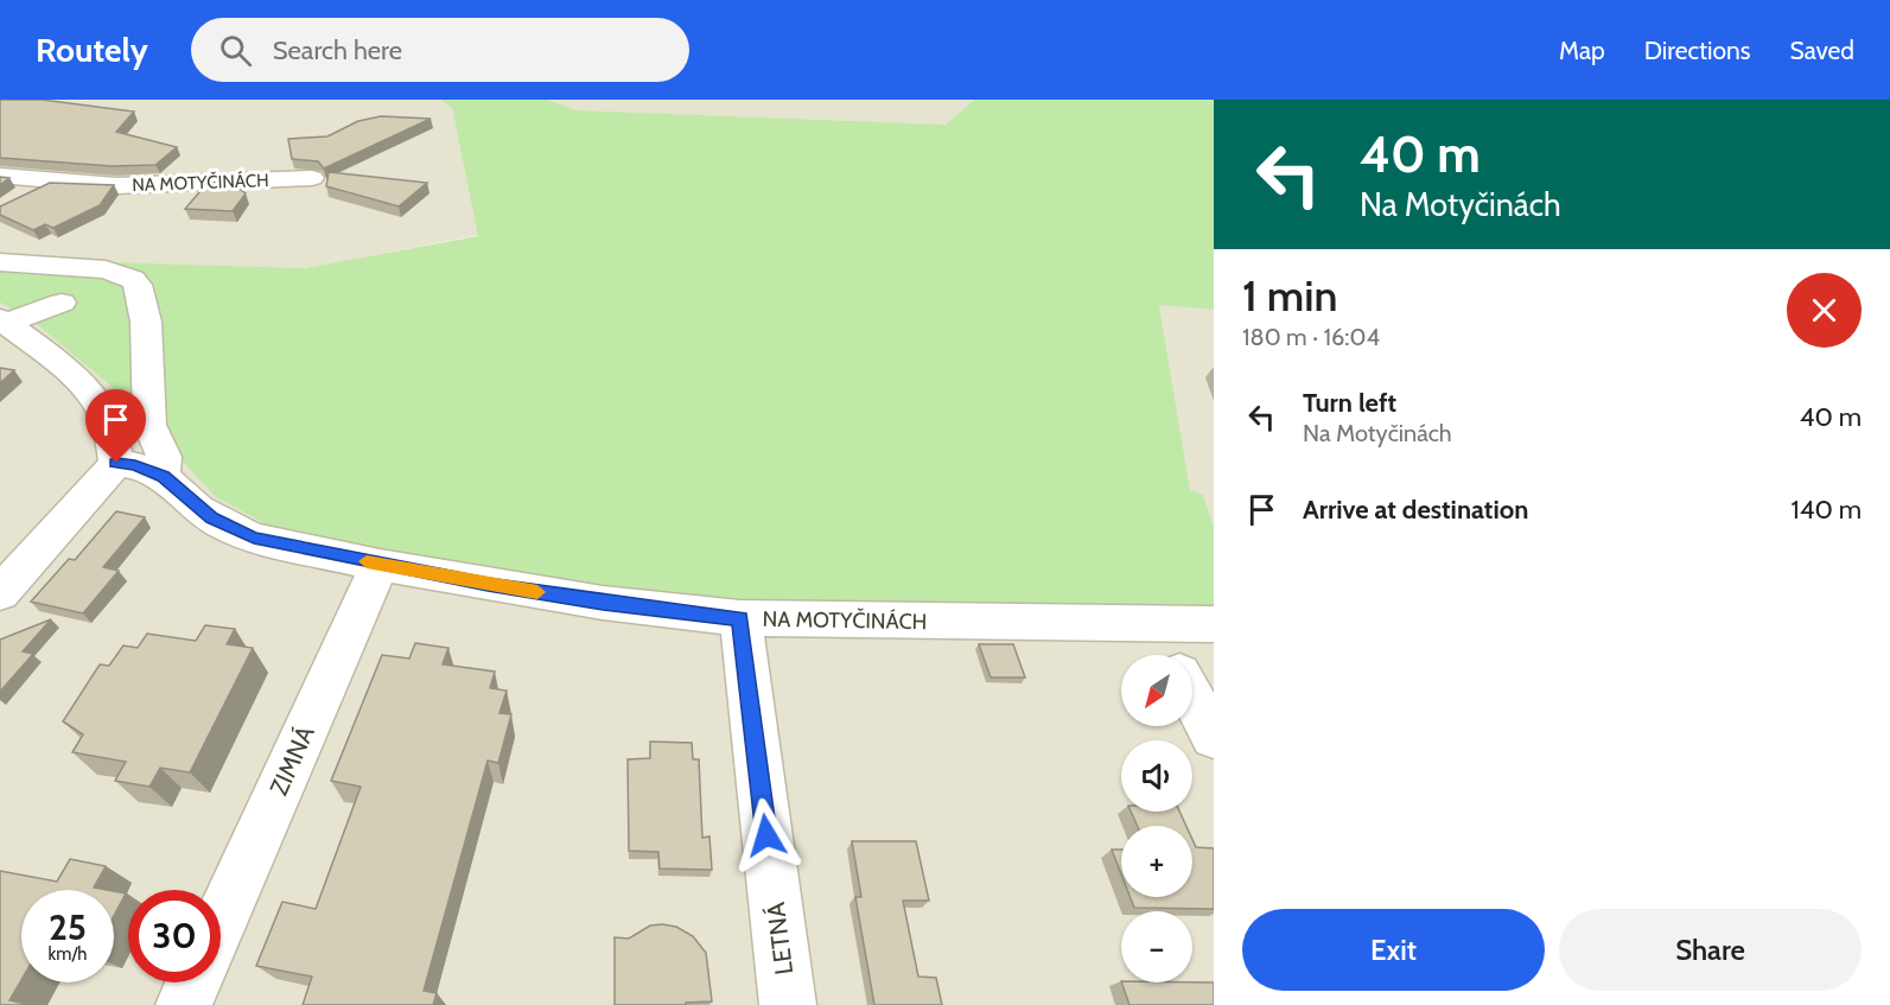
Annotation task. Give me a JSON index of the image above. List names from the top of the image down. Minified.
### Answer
{"streets":{"street":["NA MOTYČINÁCH","ZIMNÁ","LETNÁ"]},"crossings":[["NA MOTYČINÁCH","ZIMNÁ"],["NA MOTYČINÁCH","LETNÁ"]],"north":"bottom left","page":{"header":"Routely","search":"Search here","nav":["Map","Directions","Saved"],"turn":["40 m","Na Motyčinách"],"heading":["1 min","180 m · 16:04"],"list":[{"name":"Turn left","note":"Na Motyčinách","value":"40 m"},{"name":"Arrive at destination","value":"140 m"}],"map_buttons":["+","−"],"speed":"25 km/h","limit":"30","buttons":["Exit","Share"]}}
